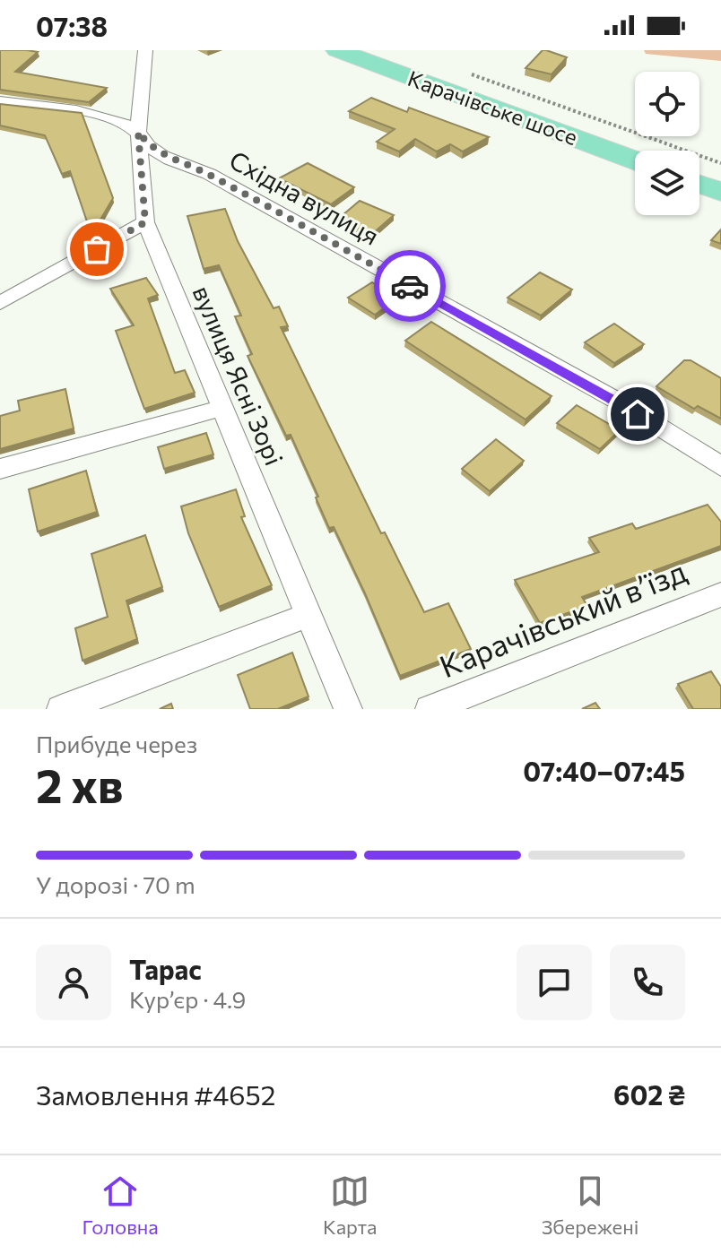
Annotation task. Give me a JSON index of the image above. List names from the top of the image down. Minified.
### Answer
{"streets":{"main road":["Карачівське шосе"],"street":["Східна вулиця","вулиця Ясні Зорі","Карачівський в’їзд"]},"crossings":[["Східна вулиця","вулиця Ясні Зорі"]],"page":{"status":"07:38","heading":["2 хв","Прибуде через","07:40–07:45"],"panel":["Тарас","Кур’єр · 4.9","Замовлення #4652","602 ₴"],"bar":"У дорозі · 70 m","tabs":["Головна","Карта","Збережені"]}}
